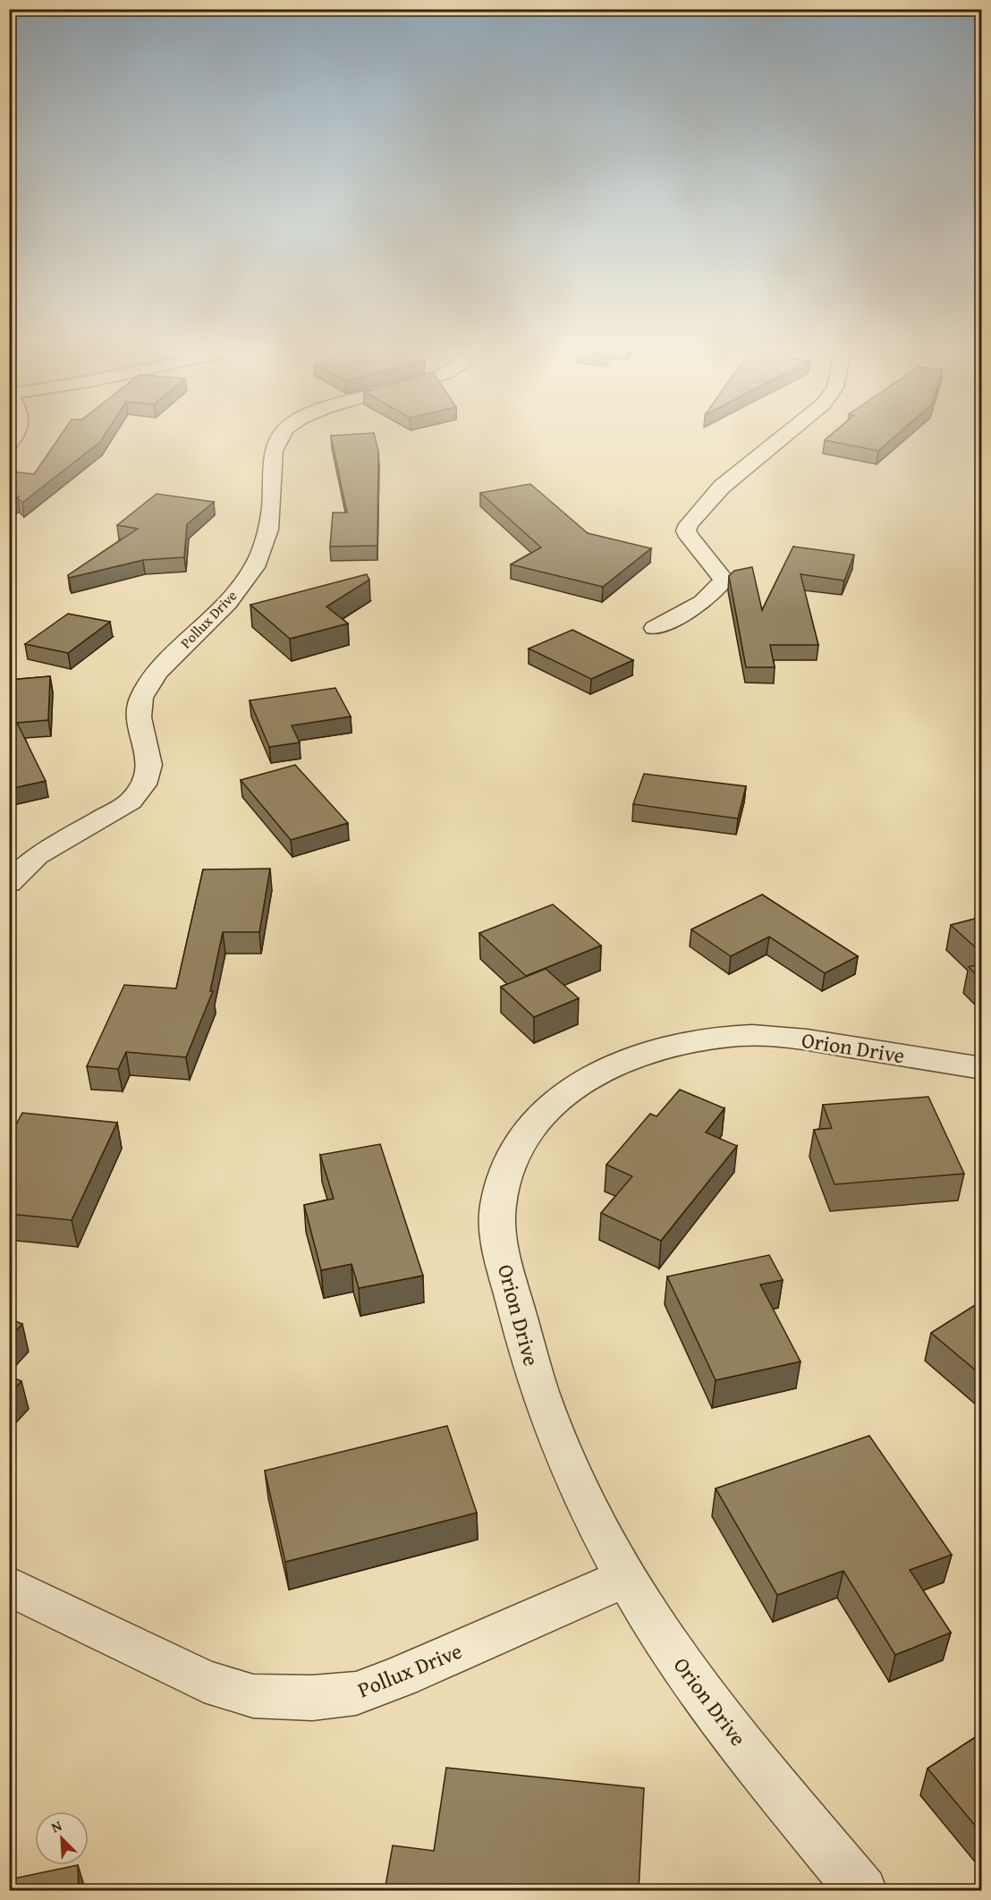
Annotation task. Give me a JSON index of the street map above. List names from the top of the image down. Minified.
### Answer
{"streets":{"street":["Pollux Drive","Orion Drive"]},"crossings":[["Pollux Drive","Orion Drive"]],"north":"top left"}
